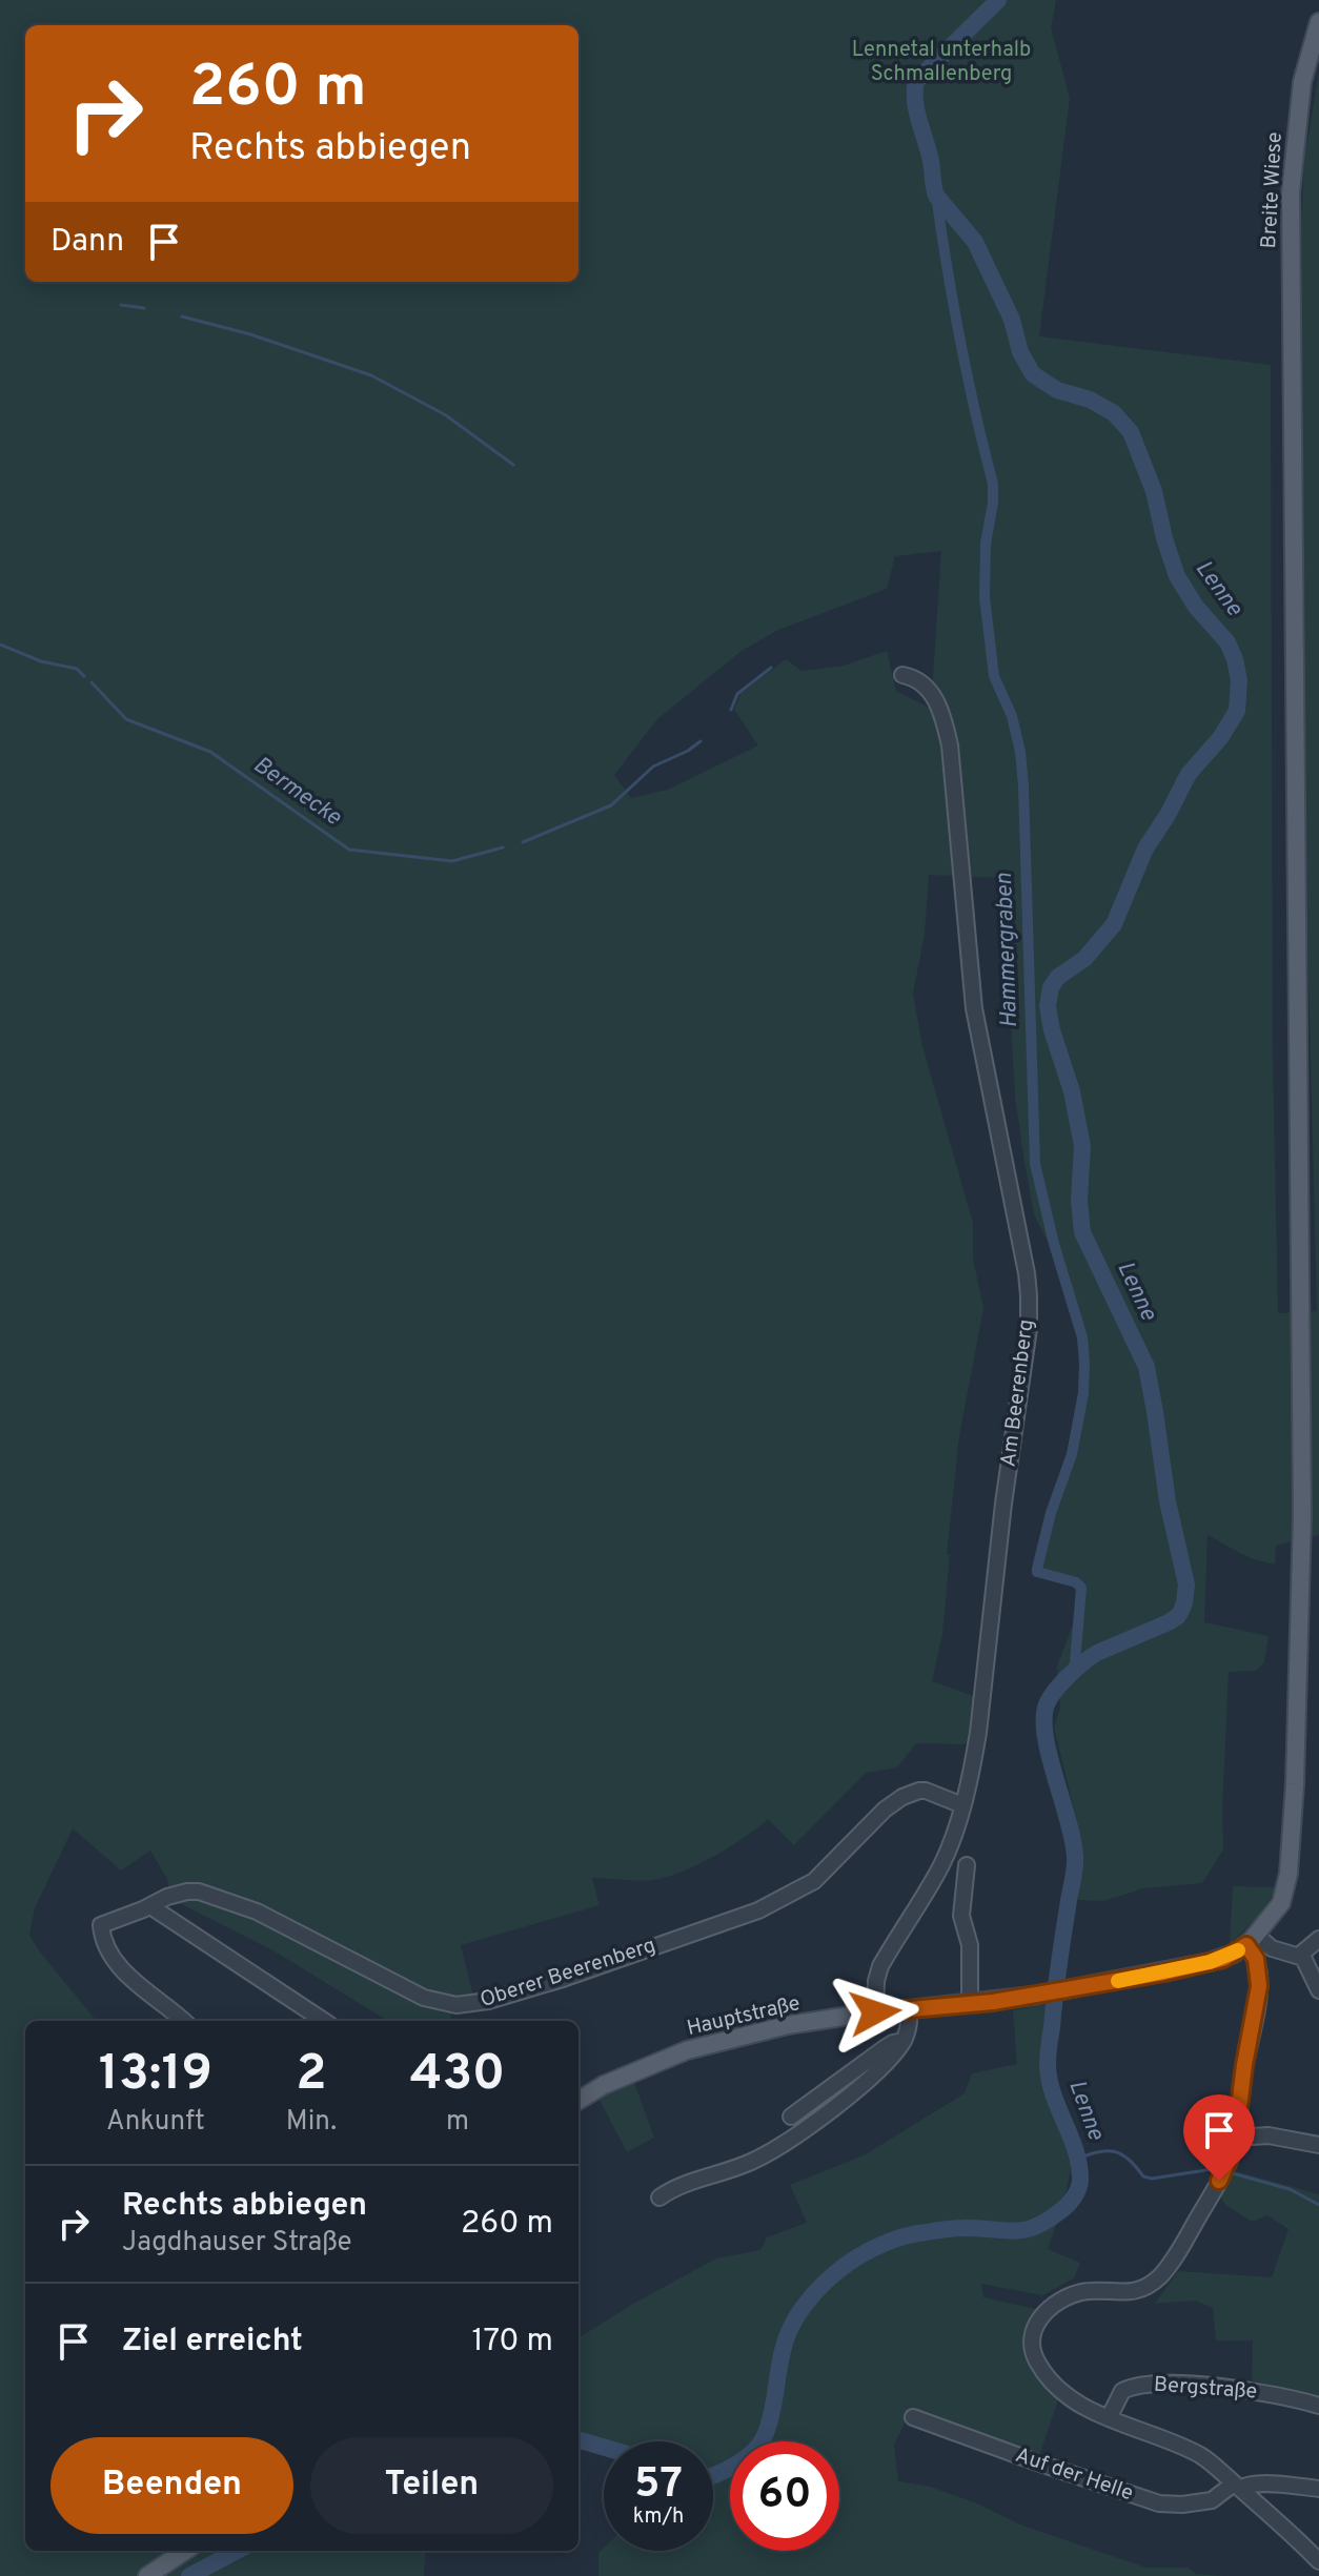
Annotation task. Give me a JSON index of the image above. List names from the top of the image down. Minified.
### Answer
{"streets":{"main road":["Breite Wiese","Hauptstraße"],"street":["Am Beerenberg","Oberer Beerenberg","Bergstraße","Auf der Helle"]},"crossings":[["Breite Wiese","Hauptstraße"],["Am Beerenberg","Oberer Beerenberg"],["Am Beerenberg","Hauptstraße"]],"water":["Lenne","Bermecke","Hammergraben"],"parks":["Lennetal unterhalb Schmallenberg"],"page":{"turn":["260 m","Rechts abbiegen"],"then":"Dann","eta":["13:19","Ankunft","2","Min.","430","m"],"list":[{"name":"Rechts abbiegen","note":"Jagdhauser Straße","value":"260 m"},{"name":"Ziel erreicht","value":"170 m"}],"buttons":["Beenden","Teilen"],"speed":"57 km/h","limit":"60"}}
